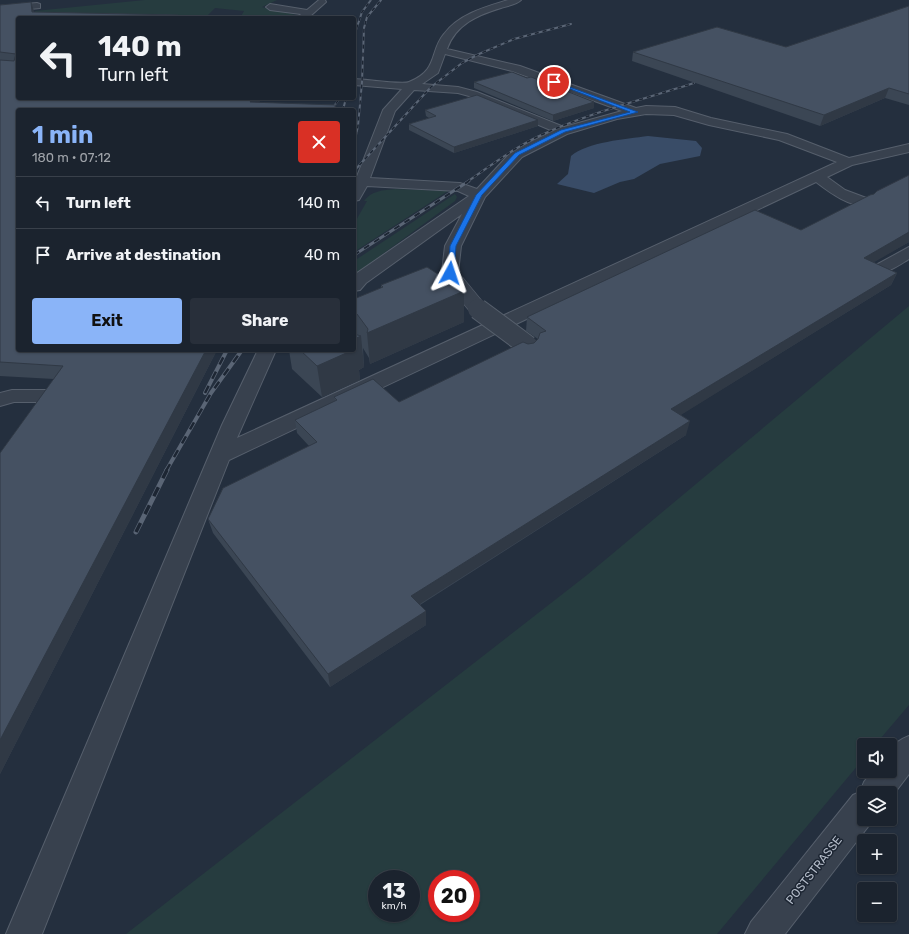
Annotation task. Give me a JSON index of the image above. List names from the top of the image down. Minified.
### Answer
{"streets":{"street":["POSTSTRASSE"]},"page":{"turn":["140 m","Turn left"],"heading":["1 min","180 m · 07:12"],"list":[{"name":"Turn left","value":"140 m"},{"name":"Arrive at destination","value":"40 m"}],"buttons":["Exit","Share"],"map_buttons":["+","−"],"speed":"13 km/h","limit":"20"}}
